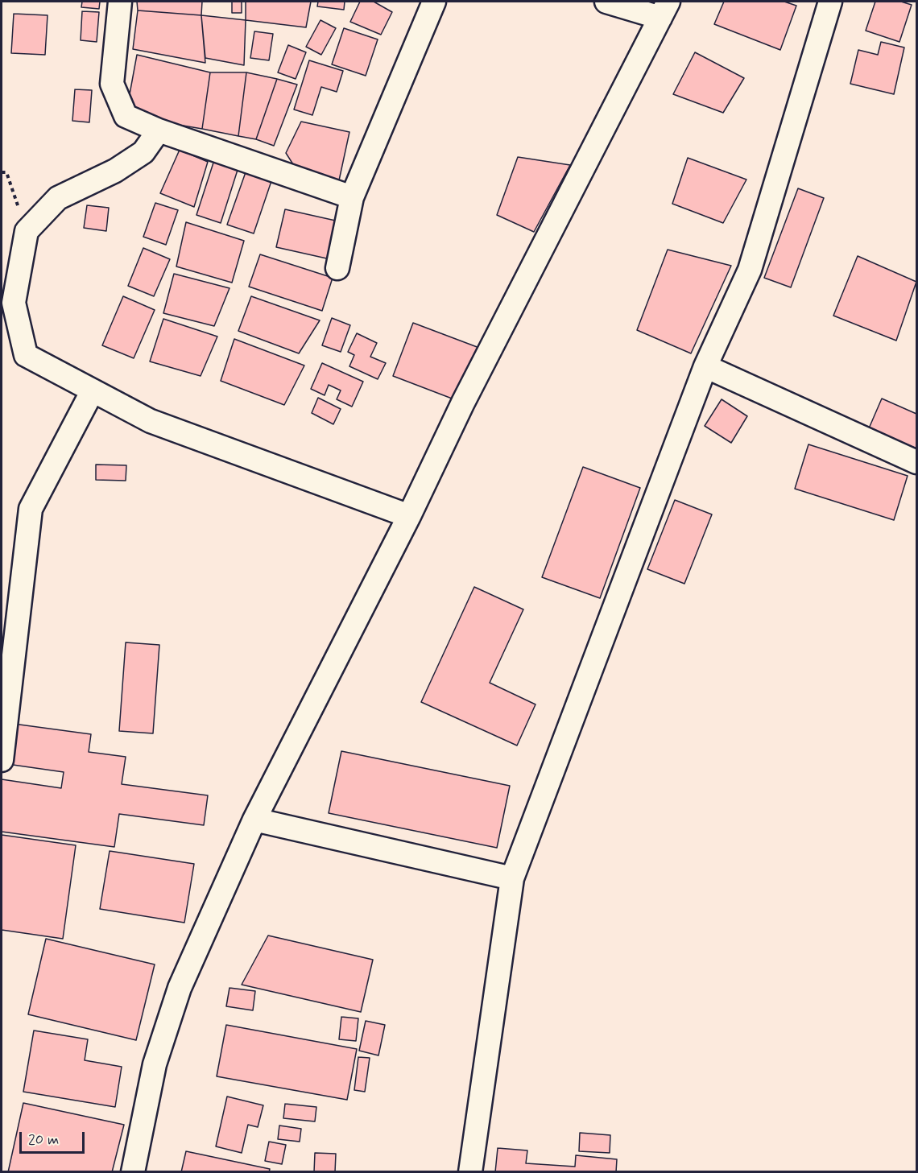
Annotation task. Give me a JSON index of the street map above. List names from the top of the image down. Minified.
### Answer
{"scale_bar":"20 m"}
